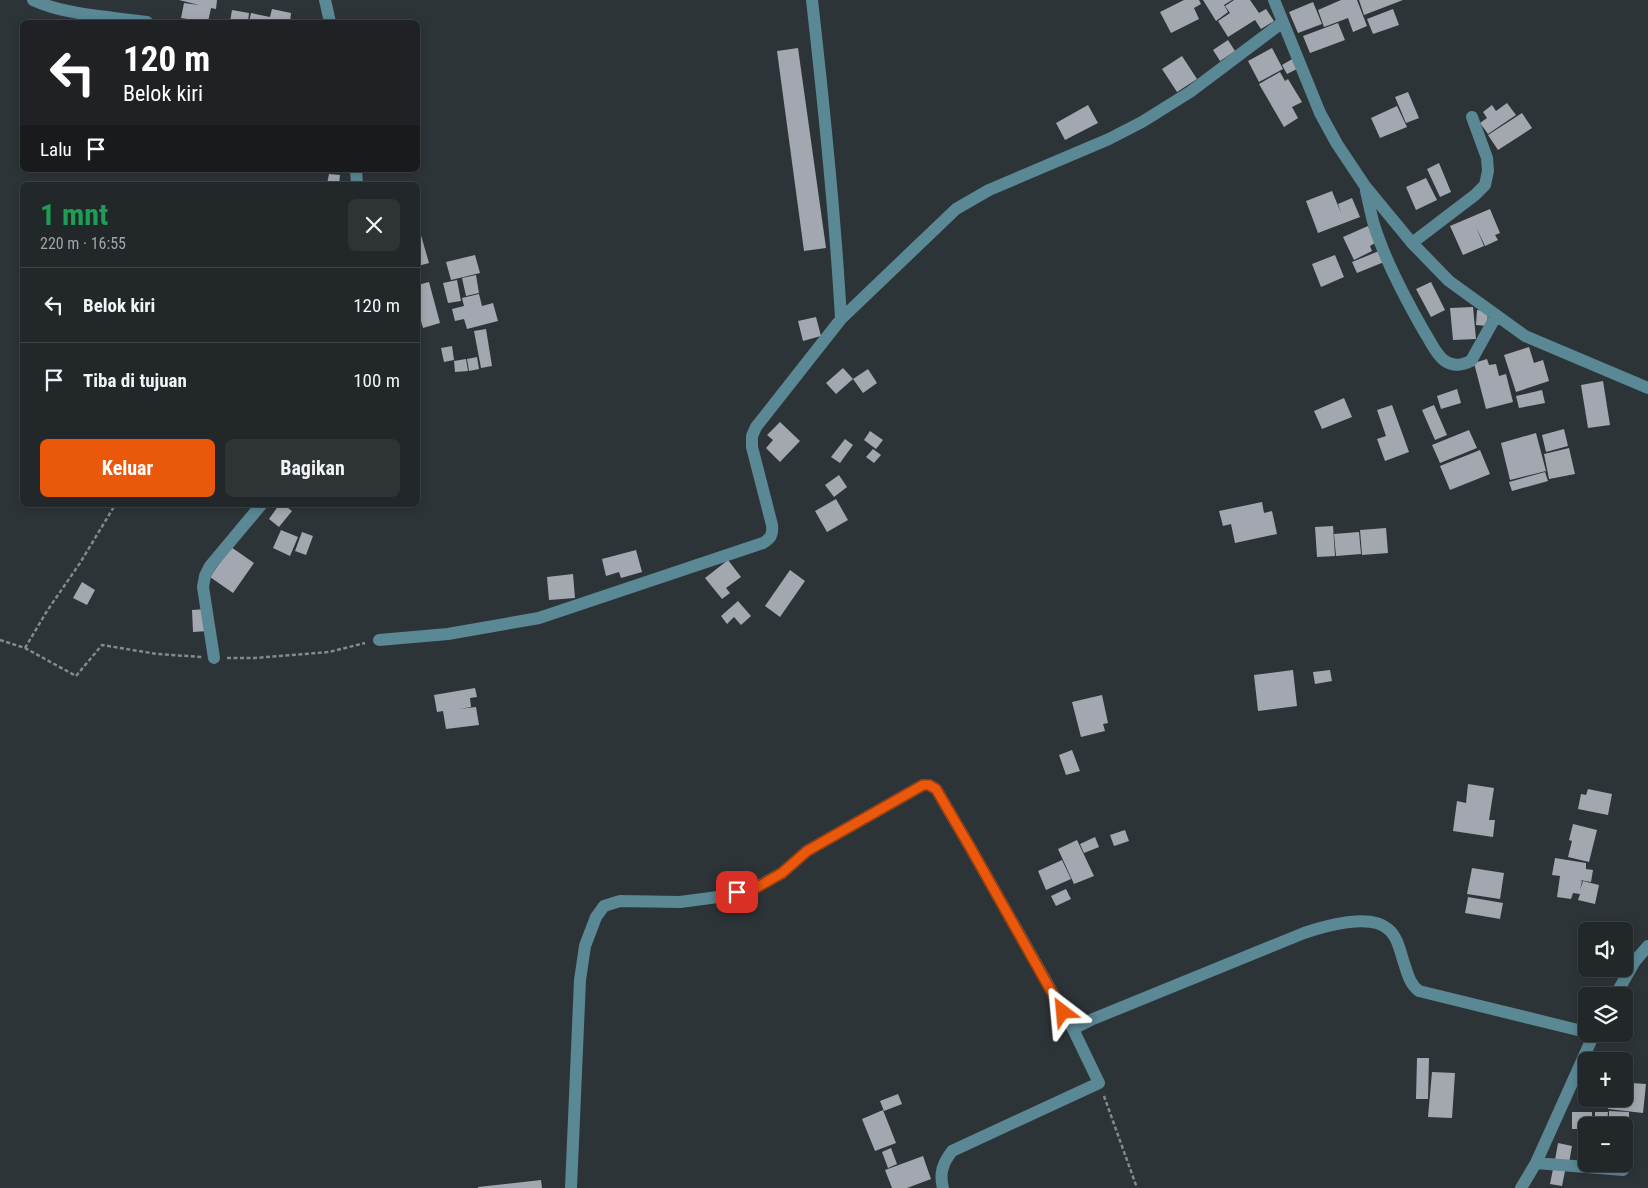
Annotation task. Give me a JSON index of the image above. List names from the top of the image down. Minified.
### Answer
{"page":{"turn":["120 m","Belok kiri"],"then":"Lalu","heading":["1 mnt","220 m · 16:55"],"list":[{"name":"Belok kiri","value":"120 m"},{"name":"Tiba di tujuan","value":"100 m"}],"buttons":["Keluar","Bagikan"],"map_buttons":["+","−"]}}
